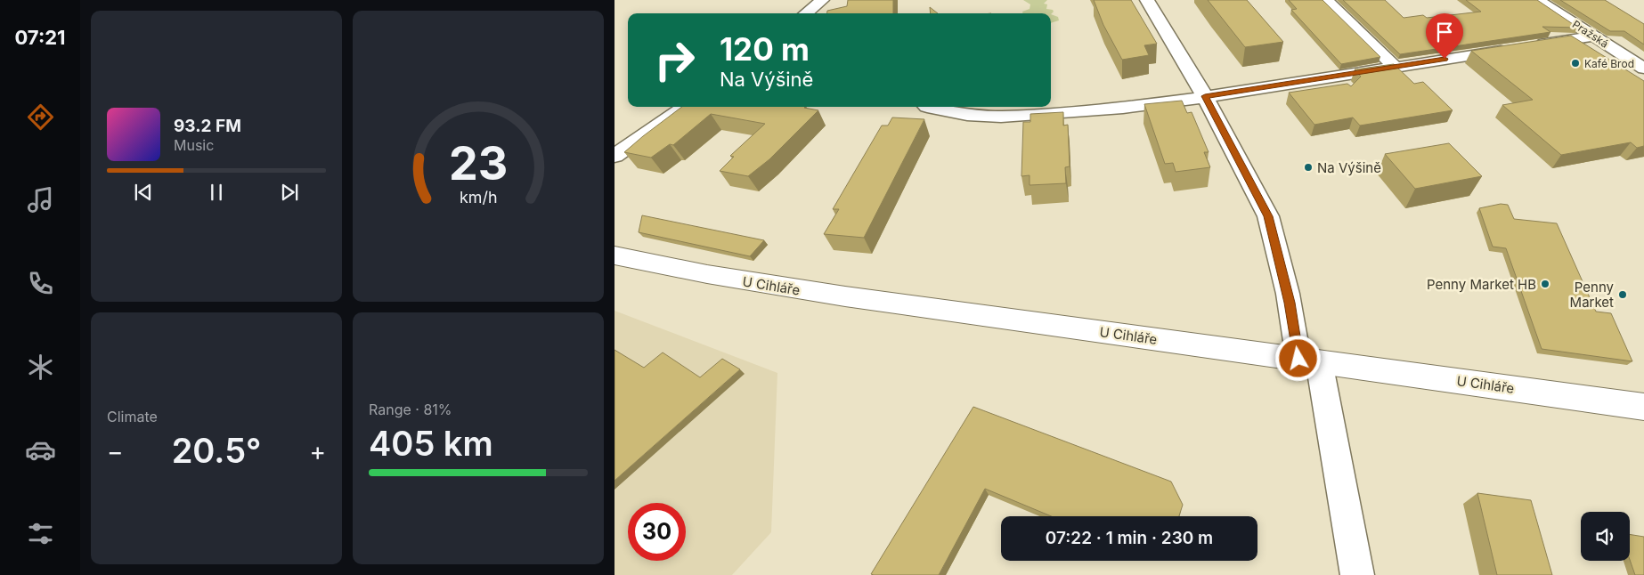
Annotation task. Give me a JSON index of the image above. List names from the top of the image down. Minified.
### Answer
{"streets":{"main road":["U Cihláře"],"street":["Pražská"]},"places":["Kafé Brod","Na Výšině","Penny Market HB","Penny Market"],"page":{"tabs":"07:21","turn":["120 m","Na Výšině"],"song":["93.2 FM","Music"],"tile":["Climate",["Range · 81%","405 km"]],"heat":["−","20.5°","+"],"limit":"30","trip":"07:22 · 1 min · 230 m","gauge":["23","km/h"]}}
